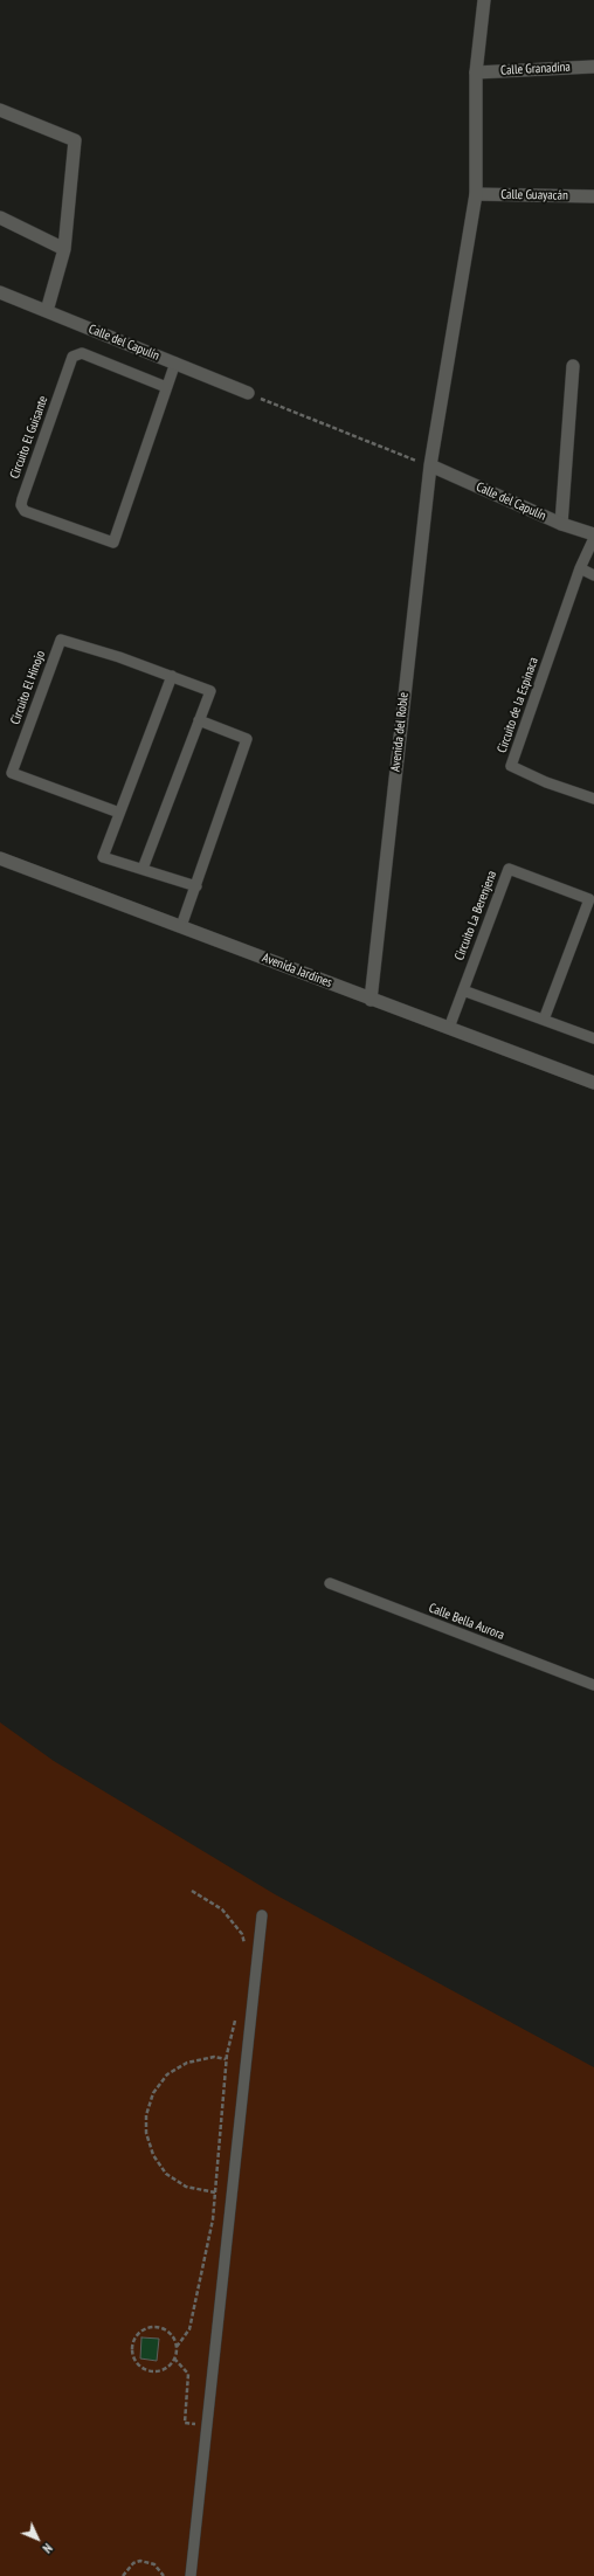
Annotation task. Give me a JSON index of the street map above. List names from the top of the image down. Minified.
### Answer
{"streets":{"street":["Calle Granadina","Calle Guayacán","Calle del Capulín","Avenida del Roble","Avenida Jardines"],"lane":["Circuito El Guisante","Circuito El Hinojo","Circuito de la Espinaca","Circuito La Berenjena","Calle Bella Aurora"]},"crossings":[["Calle Granadina","Avenida del Roble"],["Calle Guayacán","Avenida del Roble"],["Calle del Capulín","Circuito El Guisante"],["Calle del Capulín","Circuito de la Espinaca"],["Calle del Capulín","Avenida del Roble"],["Avenida del Roble","Avenida Jardines"],["Circuito La Berenjena","Avenida Jardines"]],"north":"bottom right"}
